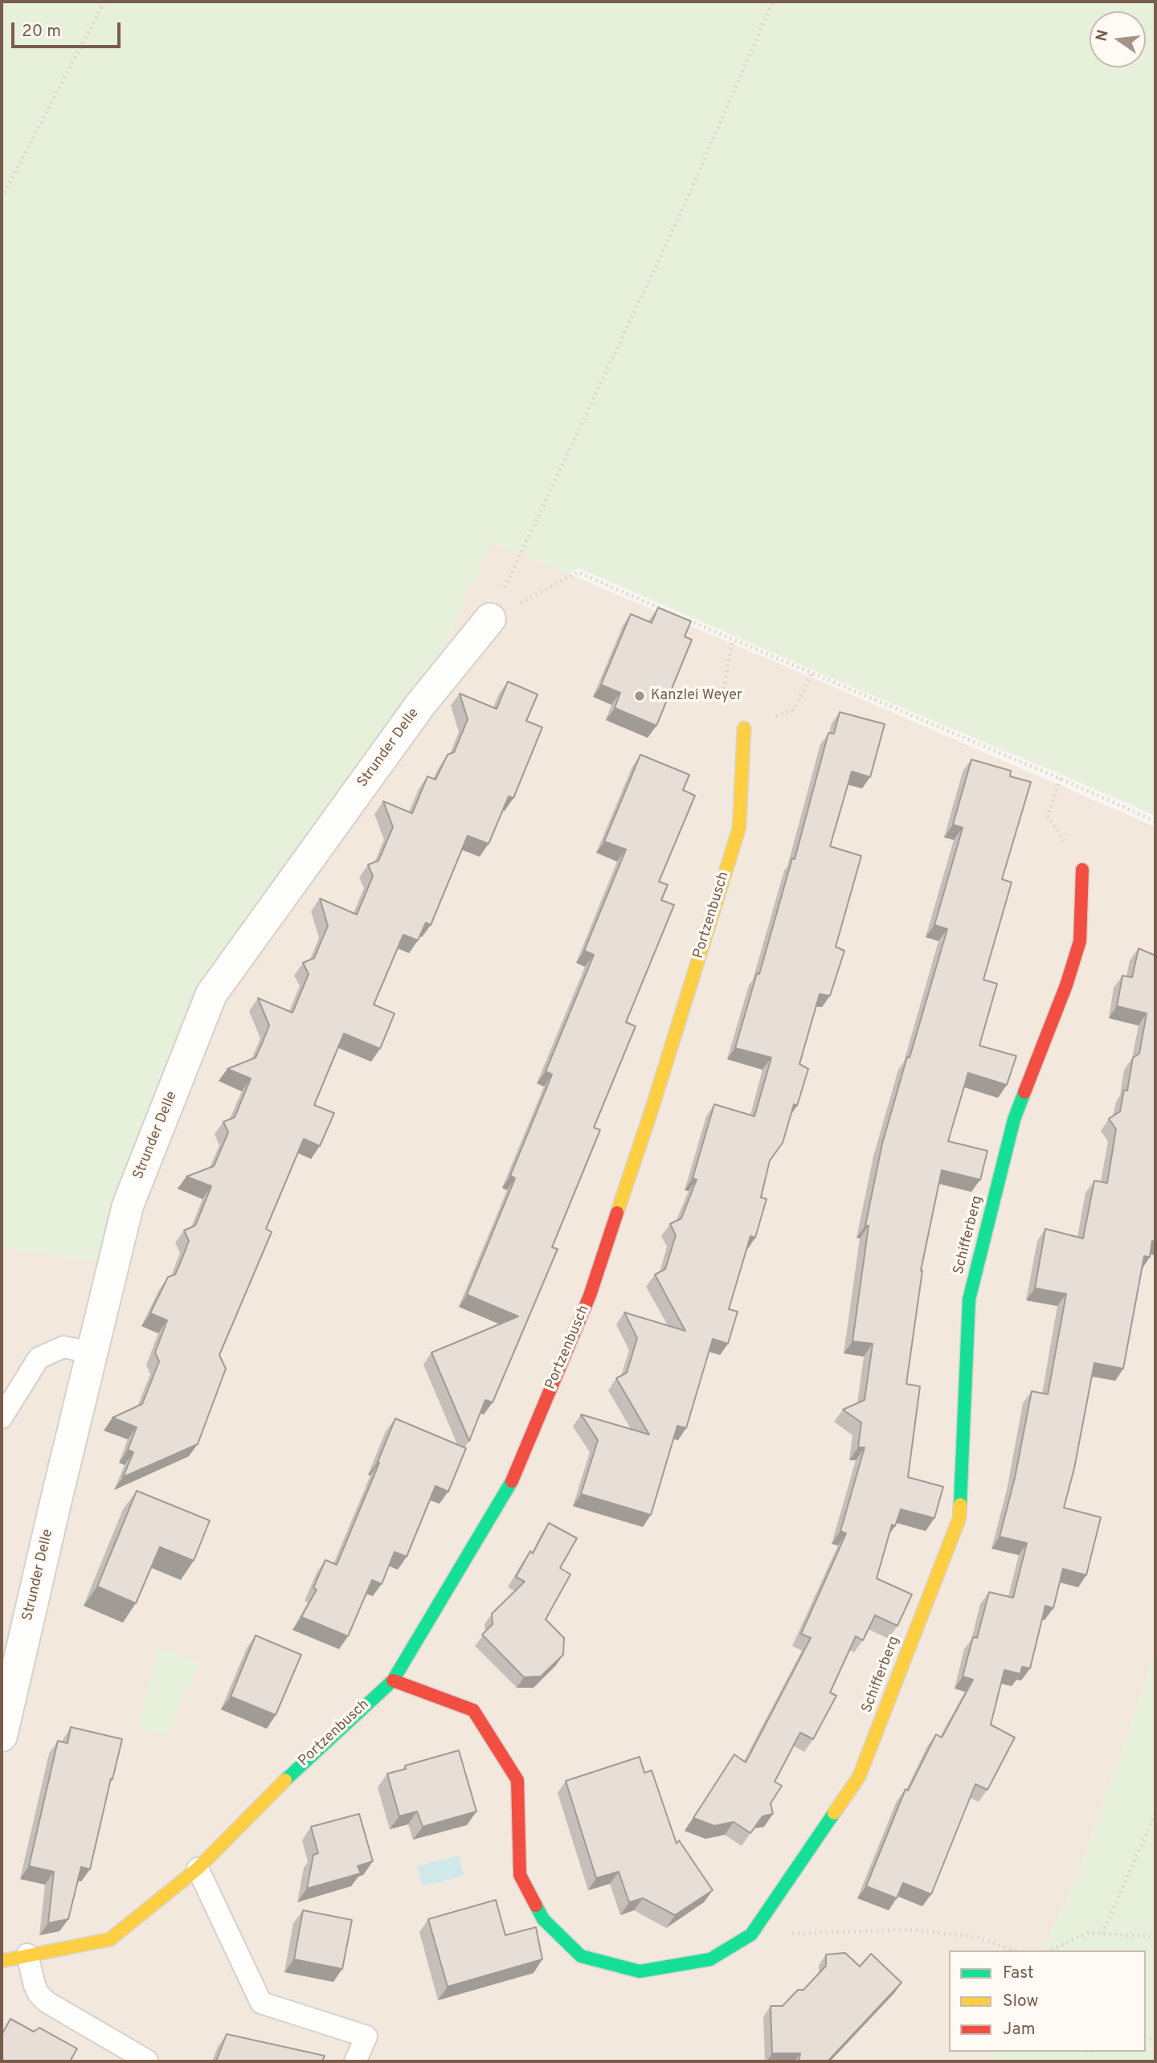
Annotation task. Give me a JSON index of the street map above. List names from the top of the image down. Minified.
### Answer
{"streets":{"street":["Strunder Delle","Portzenbusch","Schifferberg"]},"crossings":[["Portzenbusch","Schifferberg"]],"places":["Kanzlei Weyer"],"legend":["Fast","Slow","Jam"],"scale_bar":"20 m","north":"left"}
